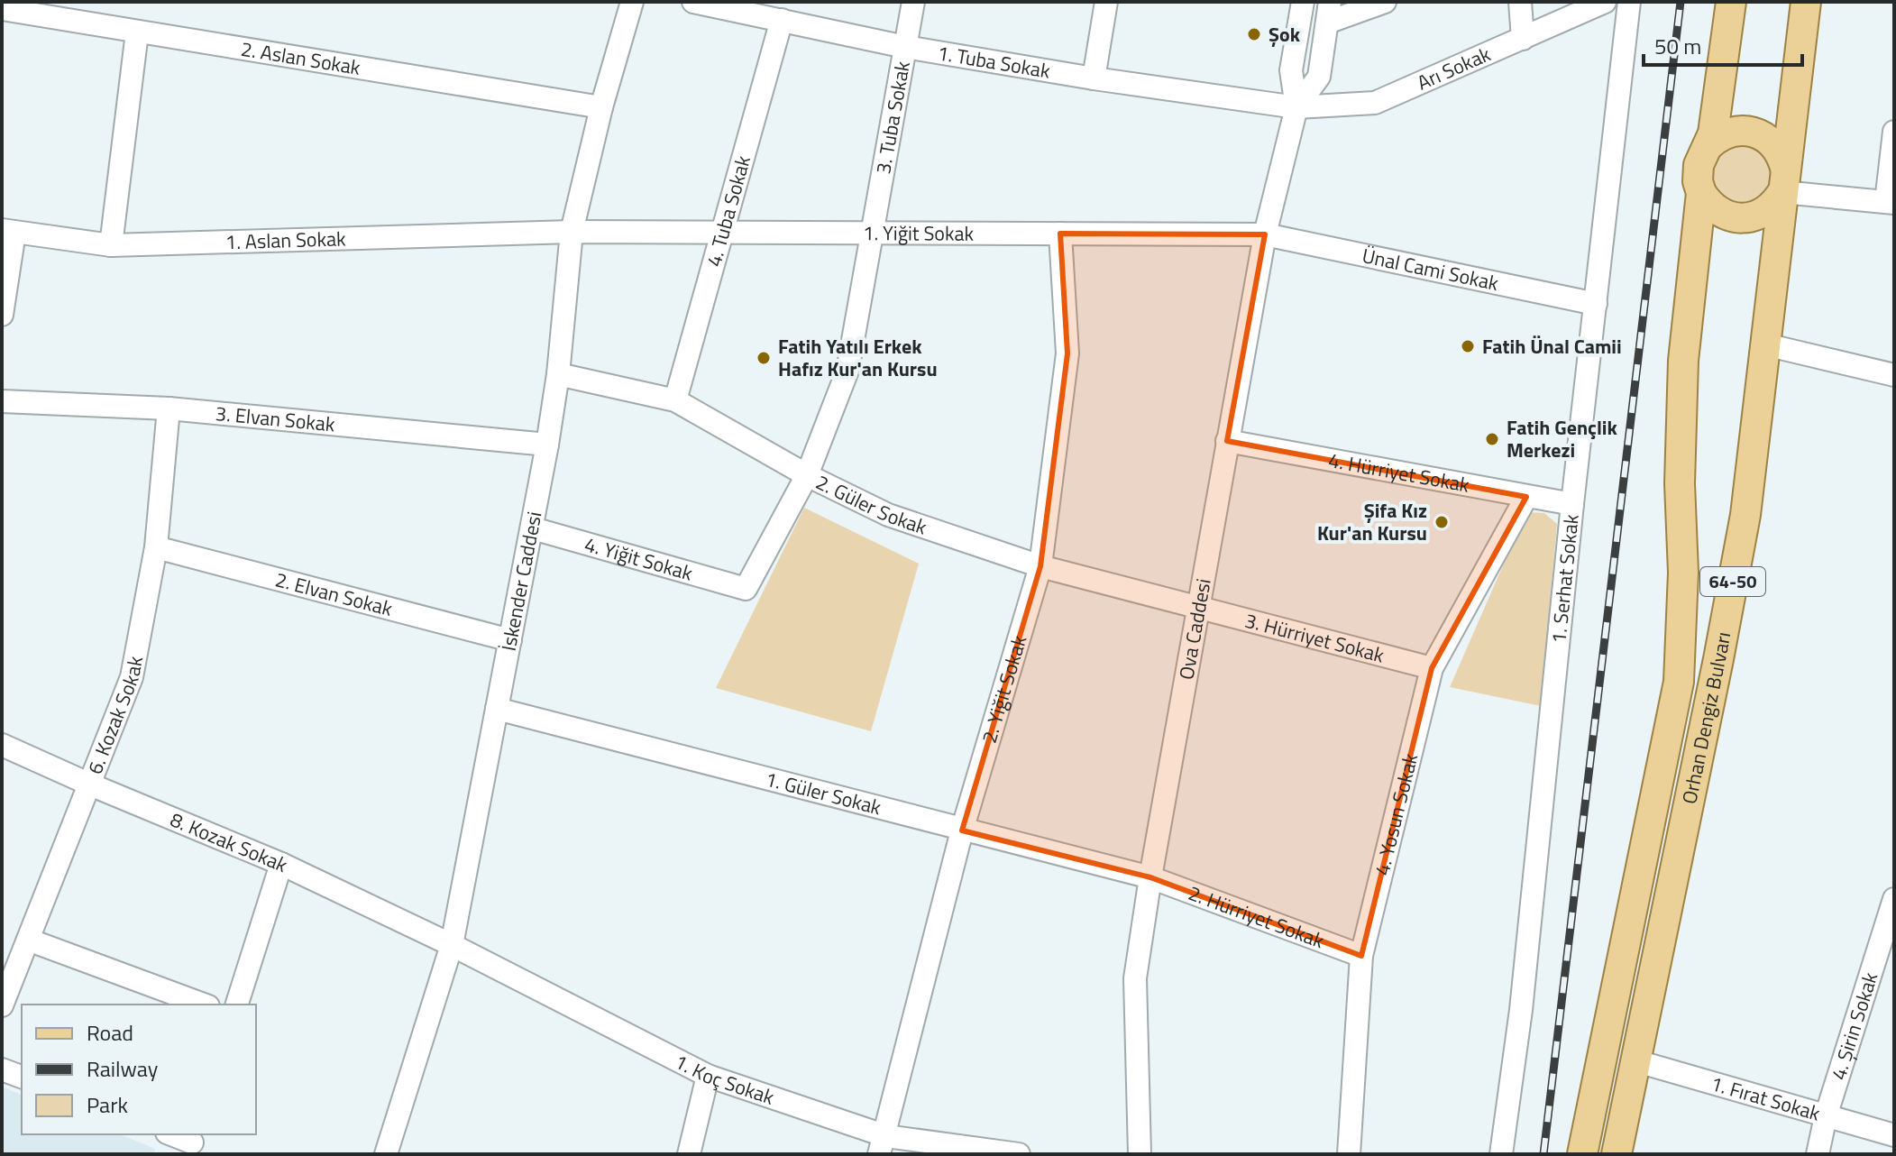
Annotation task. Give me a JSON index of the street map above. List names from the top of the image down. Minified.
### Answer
{"streets":{"main road":["64-50","Orhan Dengiz Bulvarı"],"street":["2. Aslan Sokak","1. Tuba Sokak","Arı Sokak","3. Tuba Sokak","4. Tuba Sokak","1. Yiğit Sokak","1. Aslan Sokak","Ünal Cami Sokak","3. Elvan Sokak","4. Hürriyet Sokak","2. Güler Sokak","4. Yiğit Sokak","1. Serhat Sokak","İskender Caddesi","2. Elvan Sokak","Ova Caddesi","3. Hürriyet Sokak","2. Yiğit Sokak","6. Kozak Sokak","1. Güler Sokak","4. Yosun Sokak","8. Kozak Sokak","2. Hürriyet Sokak","4. Şirin Sokak","1. Koç Sokak","1. Fırat Sokak"]},"crossings":[["2. Aslan Sokak","İskender Caddesi"],["1. Tuba Sokak","Arı Sokak"],["1. Tuba Sokak","3. Tuba Sokak"],["1. Tuba Sokak","4. Tuba Sokak"],["1. Tuba Sokak","Ova Caddesi"],["Arı Sokak","Ova Caddesi"],["3. Tuba Sokak","1. Yiğit Sokak"],["3. Tuba Sokak","2. Güler Sokak"],["3. Tuba Sokak","4. Yiğit Sokak"],["4. Tuba Sokak","1. Yiğit Sokak"],["4. Tuba Sokak","2. Güler Sokak"],["1. Yiğit Sokak","1. Aslan Sokak"],["1. Yiğit Sokak","Ünal Cami Sokak"],["1. Yiğit Sokak","İskender Caddesi"],["1. Yiğit Sokak","Ova Caddesi"],["1. Yiğit Sokak","2. Yiğit Sokak"],["1. Aslan Sokak","İskender Caddesi"],["Ünal Cami Sokak","1. Serhat Sokak"],["Ünal Cami Sokak","Ova Caddesi"],["3. Elvan Sokak","İskender Caddesi"],["3. Elvan Sokak","6. Kozak Sokak"],["4. Hürriyet Sokak","1. Serhat Sokak"],["4. Hürriyet Sokak","Ova Caddesi"],["4. Hürriyet Sokak","4. Yosun Sokak"],["2. Güler Sokak","İskender Caddesi"],["2. Güler Sokak","Ova Caddesi"],["2. Güler Sokak","3. Hürriyet Sokak"],["2. Güler Sokak","2. Yiğit Sokak"],["4. Yiğit Sokak","İskender Caddesi"],["İskender Caddesi","2. Elvan Sokak"],["İskender Caddesi","1. Güler Sokak"],["İskender Caddesi","8. Kozak Sokak"],["İskender Caddesi","1. Koç Sokak"],["2. Elvan Sokak","6. Kozak Sokak"],["Ova Caddesi","3. Hürriyet Sokak"],["Ova Caddesi","1. Güler Sokak"],["Ova Caddesi","2. Hürriyet Sokak"],["3. Hürriyet Sokak","4. Yosun Sokak"],["2. Yiğit Sokak","1. Güler Sokak"],["2. Yiğit Sokak","1. Koç Sokak"],["6. Kozak Sokak","8. Kozak Sokak"],["Orhan Dengiz Bulvarı","1. Fırat Sokak"],["1. Güler Sokak","2. Hürriyet Sokak"],["4. Yosun Sokak","2. Hürriyet Sokak"],["8. Kozak Sokak","1. Koç Sokak"],["4. Şirin Sokak","1. Fırat Sokak"]],"places":["Şok","Fatih Ünal Camii","Fatih Yatılı Erkek Hafız Kur'an Kursu","Fatih Gençlik Merkezi","Şifa Kız Kur'an Kursu"],"legend":["Road","Railway","Park"],"scale_bar":"50 m"}
